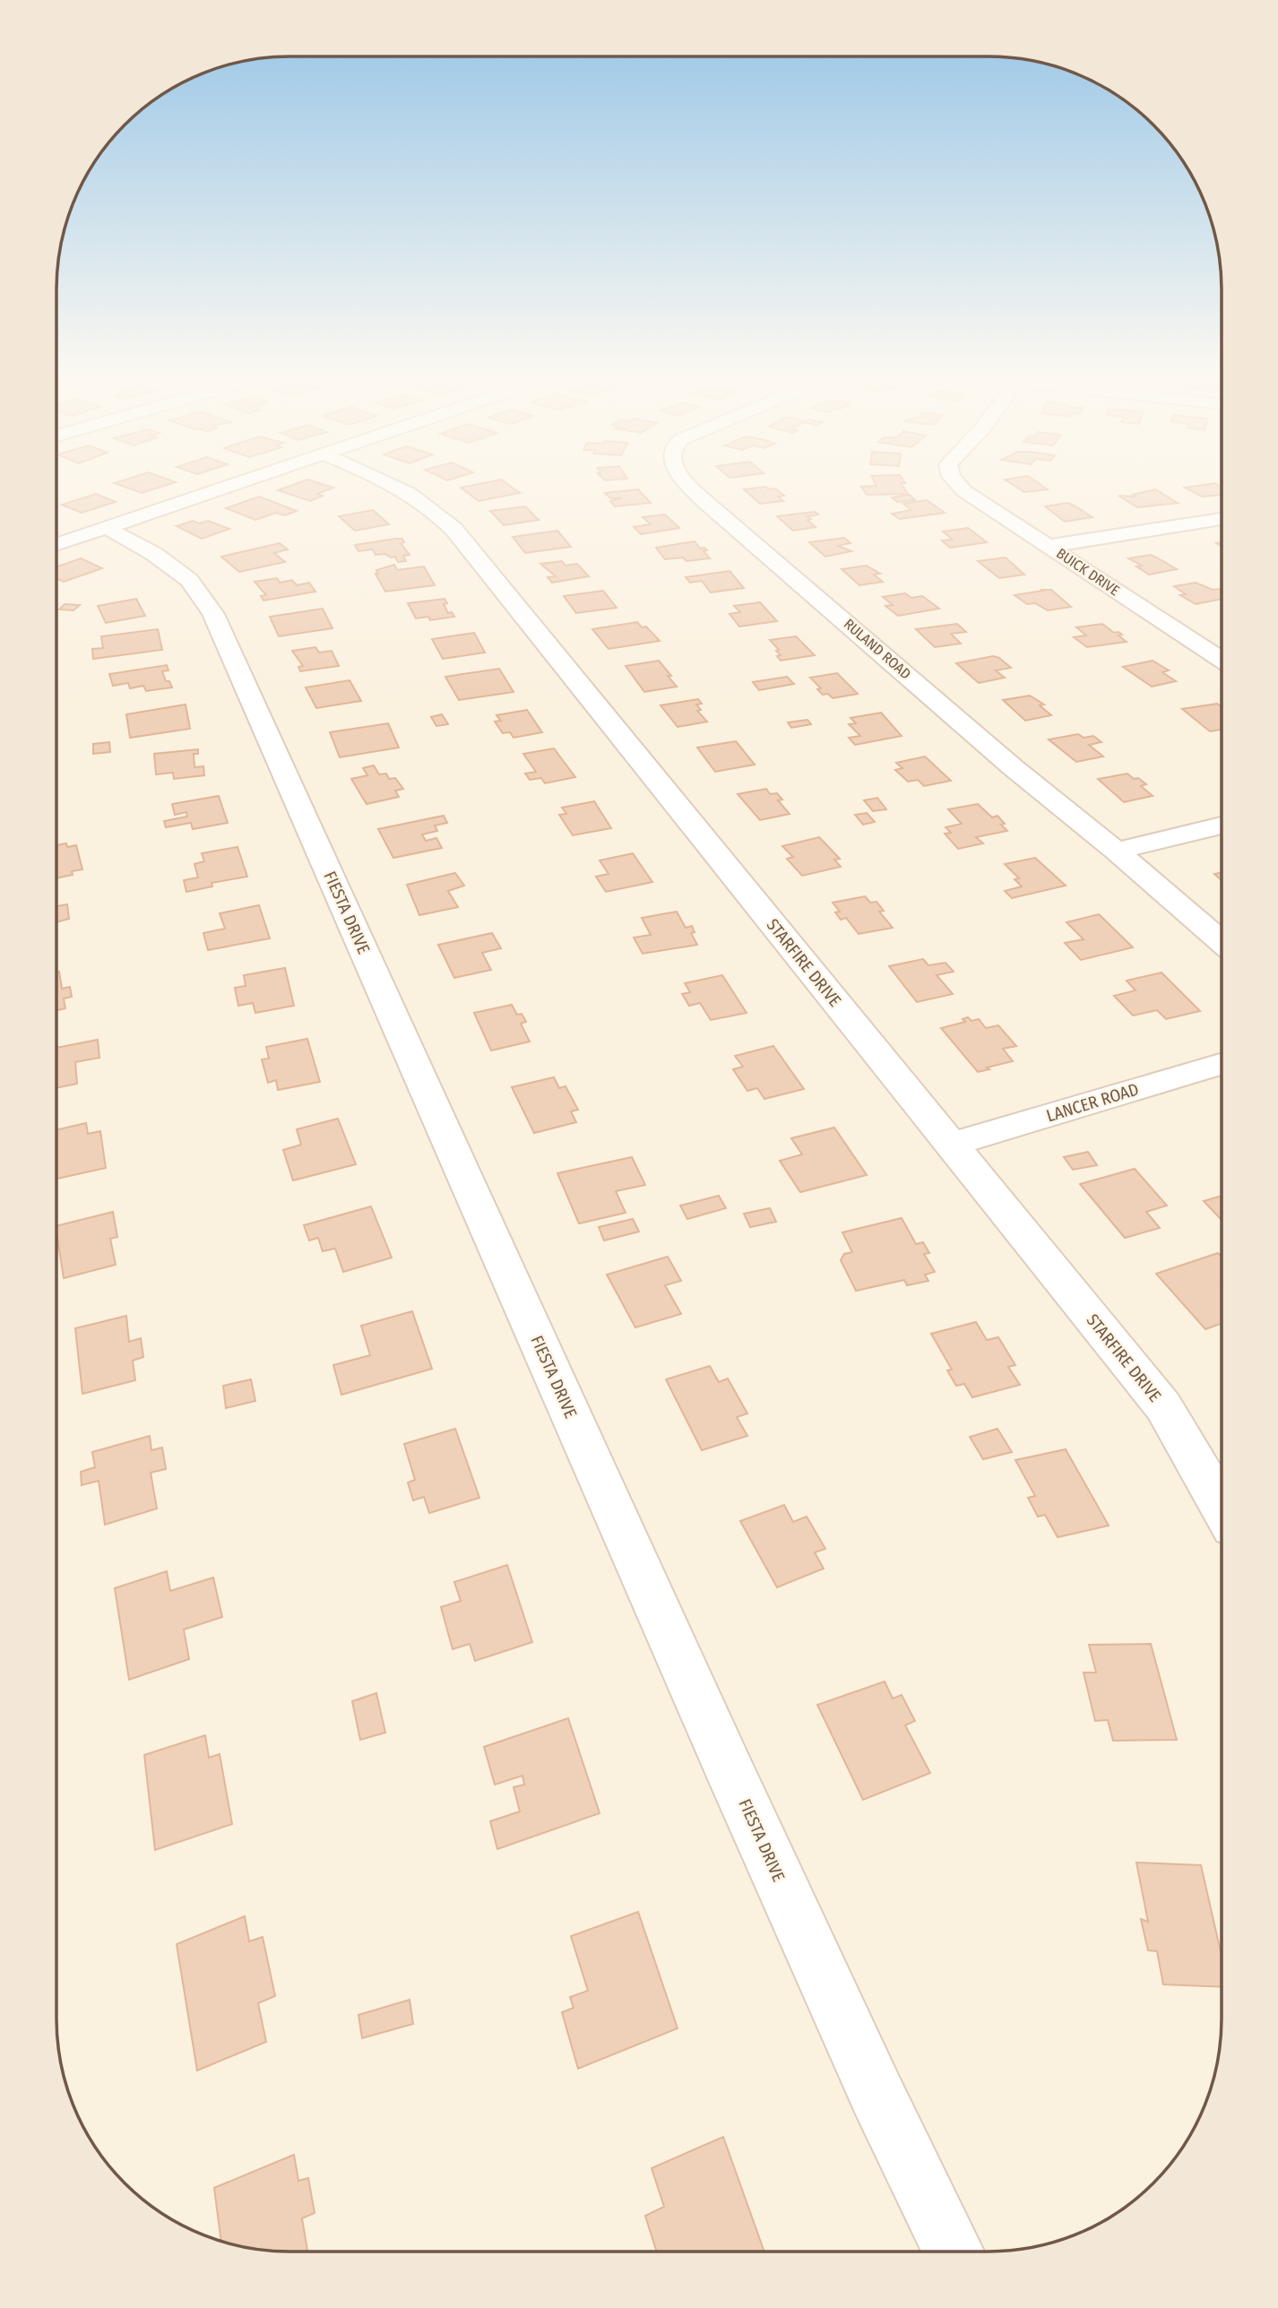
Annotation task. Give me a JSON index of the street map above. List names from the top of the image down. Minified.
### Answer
{"streets":{"street":["BUICK DRIVE","RULAND ROAD","FIESTA DRIVE","STARFIRE DRIVE","LANCER ROAD"]},"crossings":[["STARFIRE DRIVE","LANCER ROAD"]]}
